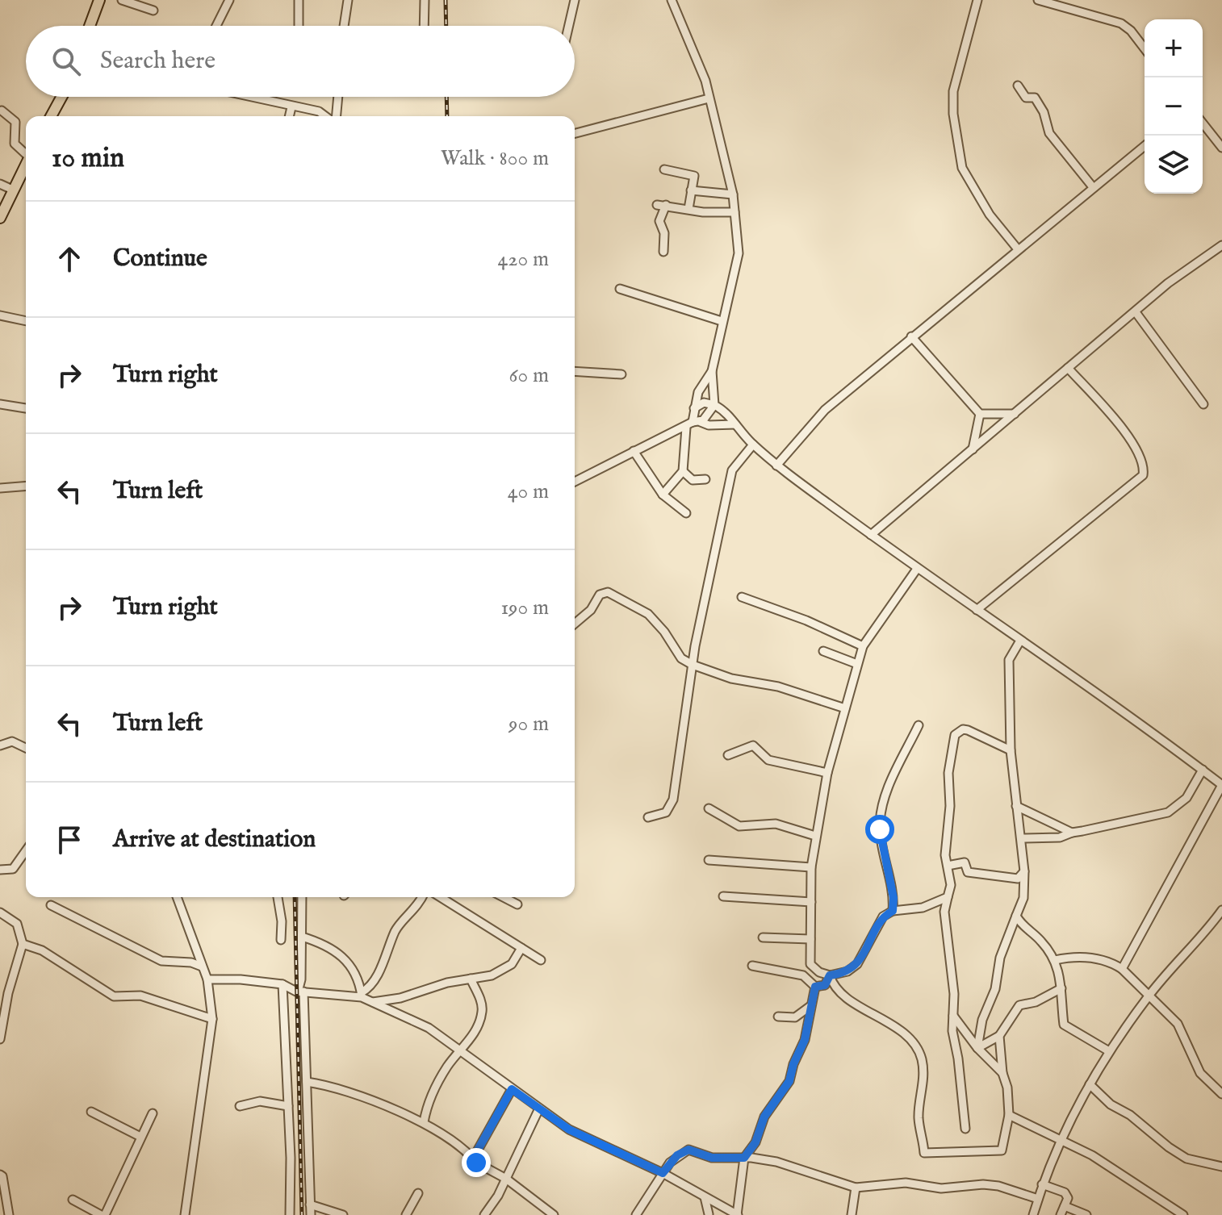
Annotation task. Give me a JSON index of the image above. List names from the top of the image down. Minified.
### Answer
{"page":{"map_buttons":["+","−"],"search":"Search here","heading":["10 min","Walk · 800 m"],"list":[["Continue","420 m"],["Turn right","60 m"],["Turn left","40 m"],["Turn right","190 m"],["Turn left","90 m"],"Arrive at destination"]}}
